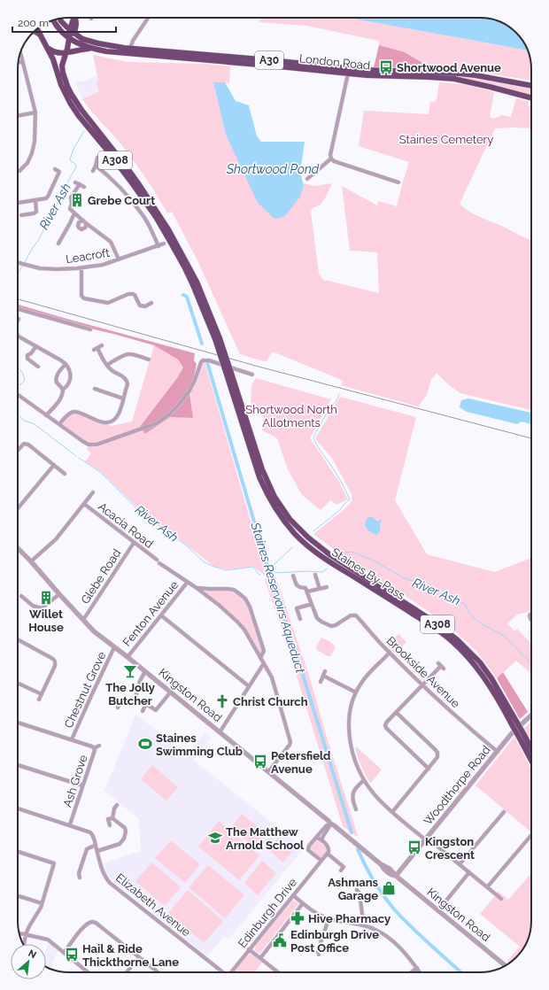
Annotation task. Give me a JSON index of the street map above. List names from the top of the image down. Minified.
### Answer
{"streets":{"highway":["A30","London Road","A308","Staines By-Pass"],"street":["Leacroft","Acacia Road","Glebe Road","Fenton Avenue","Brookside Avenue","Chestnut Grove","Kingston Road","Ash Grove","Woodthorpe Road","Elizabeth Avenue","Edinburgh Drive"]},"crossings":[["A30","London Road"],["A308","Staines By-Pass"],["Acacia Road","Glebe Road"],["Acacia Road","Fenton Avenue"],["Glebe Road","Kingston Road"],["Fenton Avenue","Kingston Road"],["Brookside Avenue","Woodthorpe Road"],["Chestnut Grove","Kingston Road"],["Kingston Road","Woodthorpe Road"],["Ash Grove","Elizabeth Avenue"]],"water":["Shortwood Pond","River Ash","Staines Reservoirs Aqueduct"],"parks":["Staines Cemetery","Shortwood North Allotments"],"places":{"bus stop":["Shortwood Avenue","Petersfield Avenue","Kingston Crescent","Hail & Ride Thickthorne Lane"],"building":["Grebe Court","Willet House"],"bar":["The Jolly Butcher"],"church":["Christ Church"],"sports":["Staines Swimming Club"],"school or university":["The Matthew Arnold School"],"shop":["Ashmans Garage"],"pharmacy":["Hive Pharmacy"],"public building":["Edinburgh Drive Post Office"]},"scale_bar":"200 m","north":"top right"}
